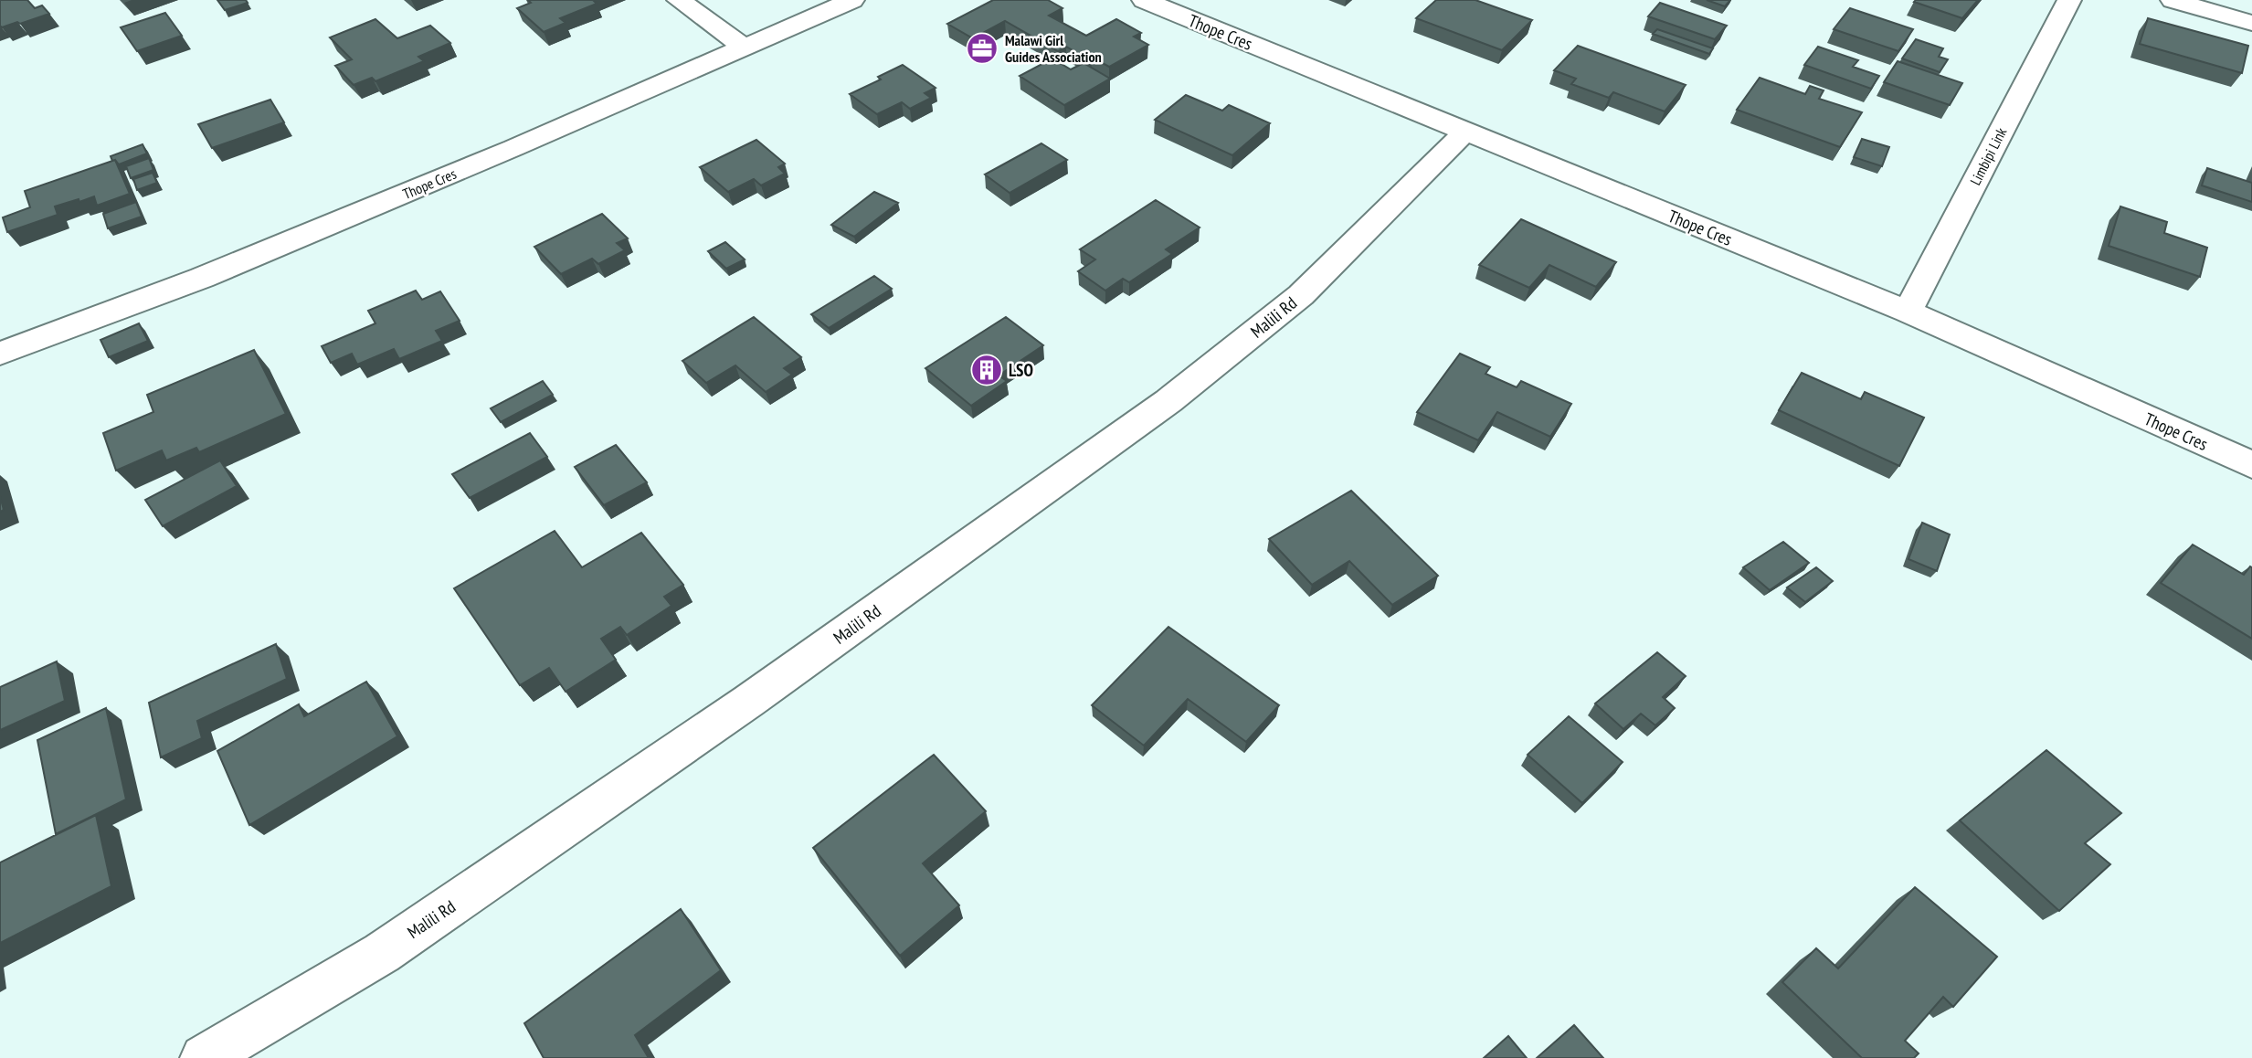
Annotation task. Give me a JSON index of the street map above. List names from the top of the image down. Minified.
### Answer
{"streets":{"street":["Thope Cres","Limbipi Link","Malili Rd"]},"crossings":[["Thope Cres","Limbipi Link"],["Thope Cres","Malili Rd"]],"places":{"office":["Malawi Girl Guides Association"],"building":["LSO"]}}
